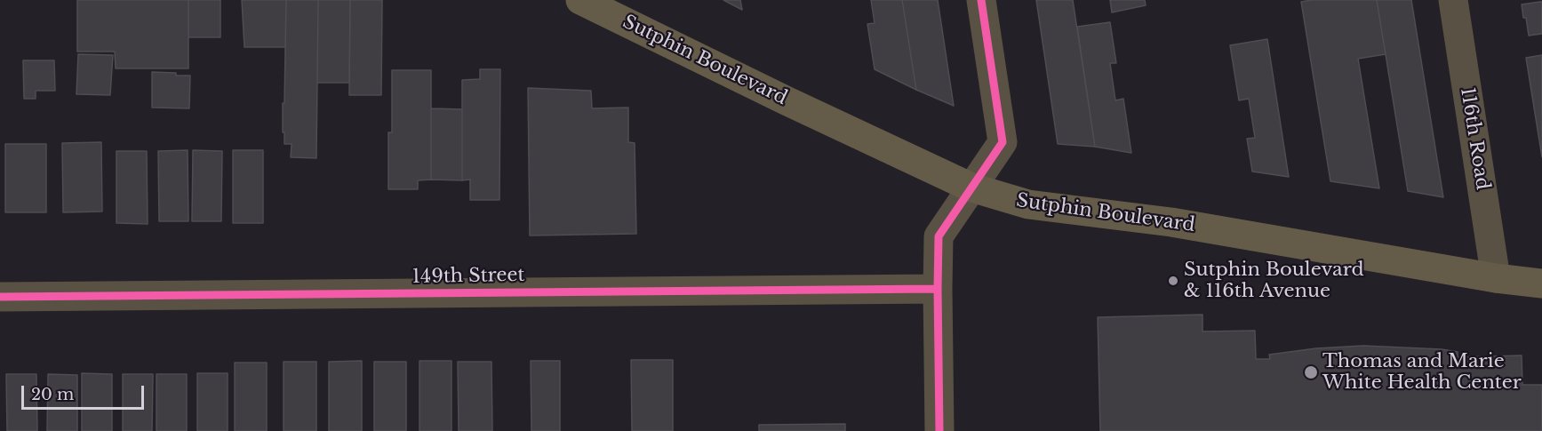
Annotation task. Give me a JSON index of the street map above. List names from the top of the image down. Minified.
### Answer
{"streets":{"main road":["Sutphin Boulevard"],"street":["116th Road","149th Street"]},"crossings":[["Sutphin Boulevard","116th Road"]],"places":["Sutphin Boulevard & 116th Avenue","Thomas and Marie White Health Center"],"scale_bar":"20 m"}
